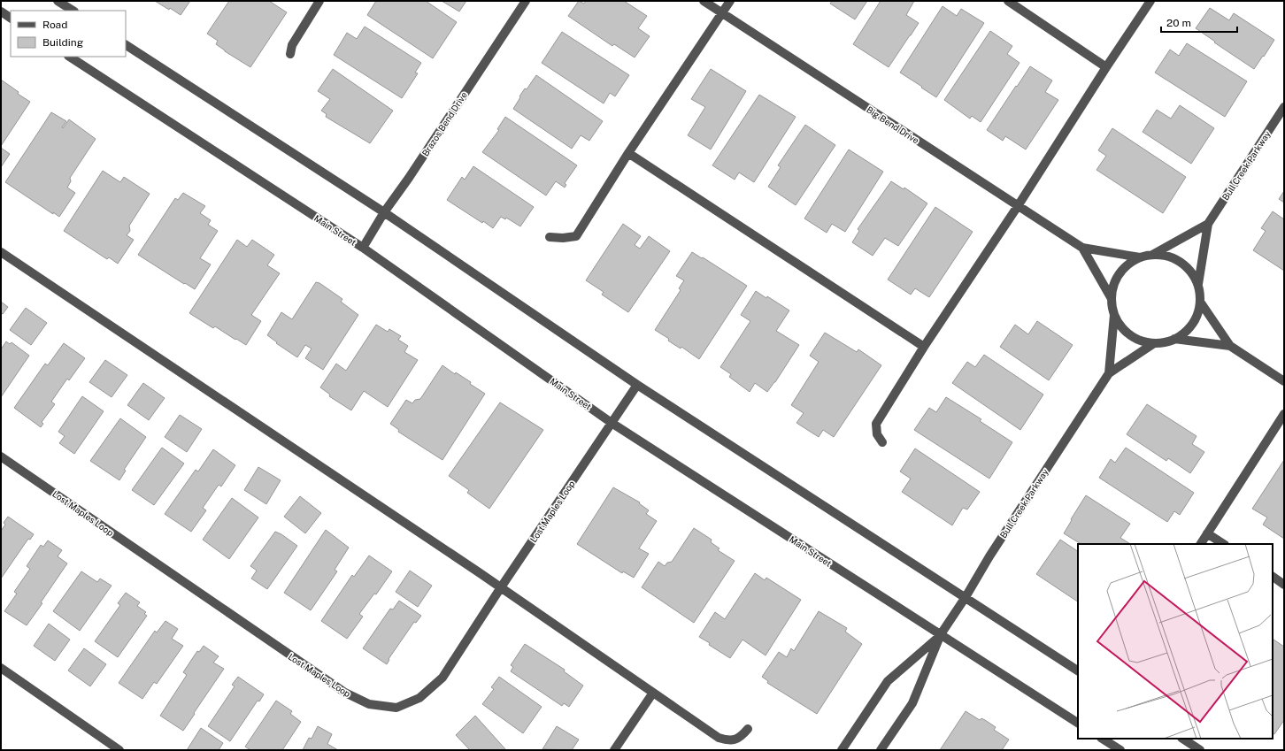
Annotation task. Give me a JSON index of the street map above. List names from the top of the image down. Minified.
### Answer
{"streets":{"street":["Brazos Bend Drive","Big Bend Drive","Bull Creek Parkway","Main Street","Lost Maples Loop"]},"crossings":[["Brazos Bend Drive","Main Street"],["Big Bend Drive","Bull Creek Parkway"],["Bull Creek Parkway","Main Street"],["Main Street","Lost Maples Loop"]],"legend":["Road","Building"],"scale_bar":"20 m"}
